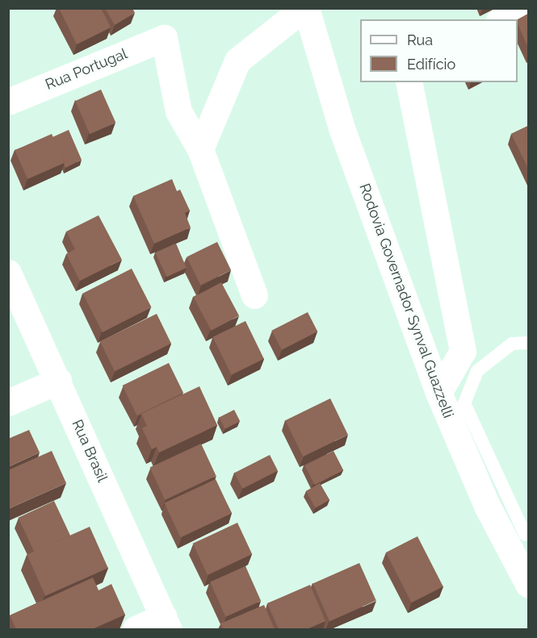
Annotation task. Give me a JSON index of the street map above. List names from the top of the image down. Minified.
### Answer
{"streets":{"street":["Rua Portugal","Rodovia Governador Synval Guazzelli","Rua Brasil"]},"legend":["Rua","Edifício"]}
